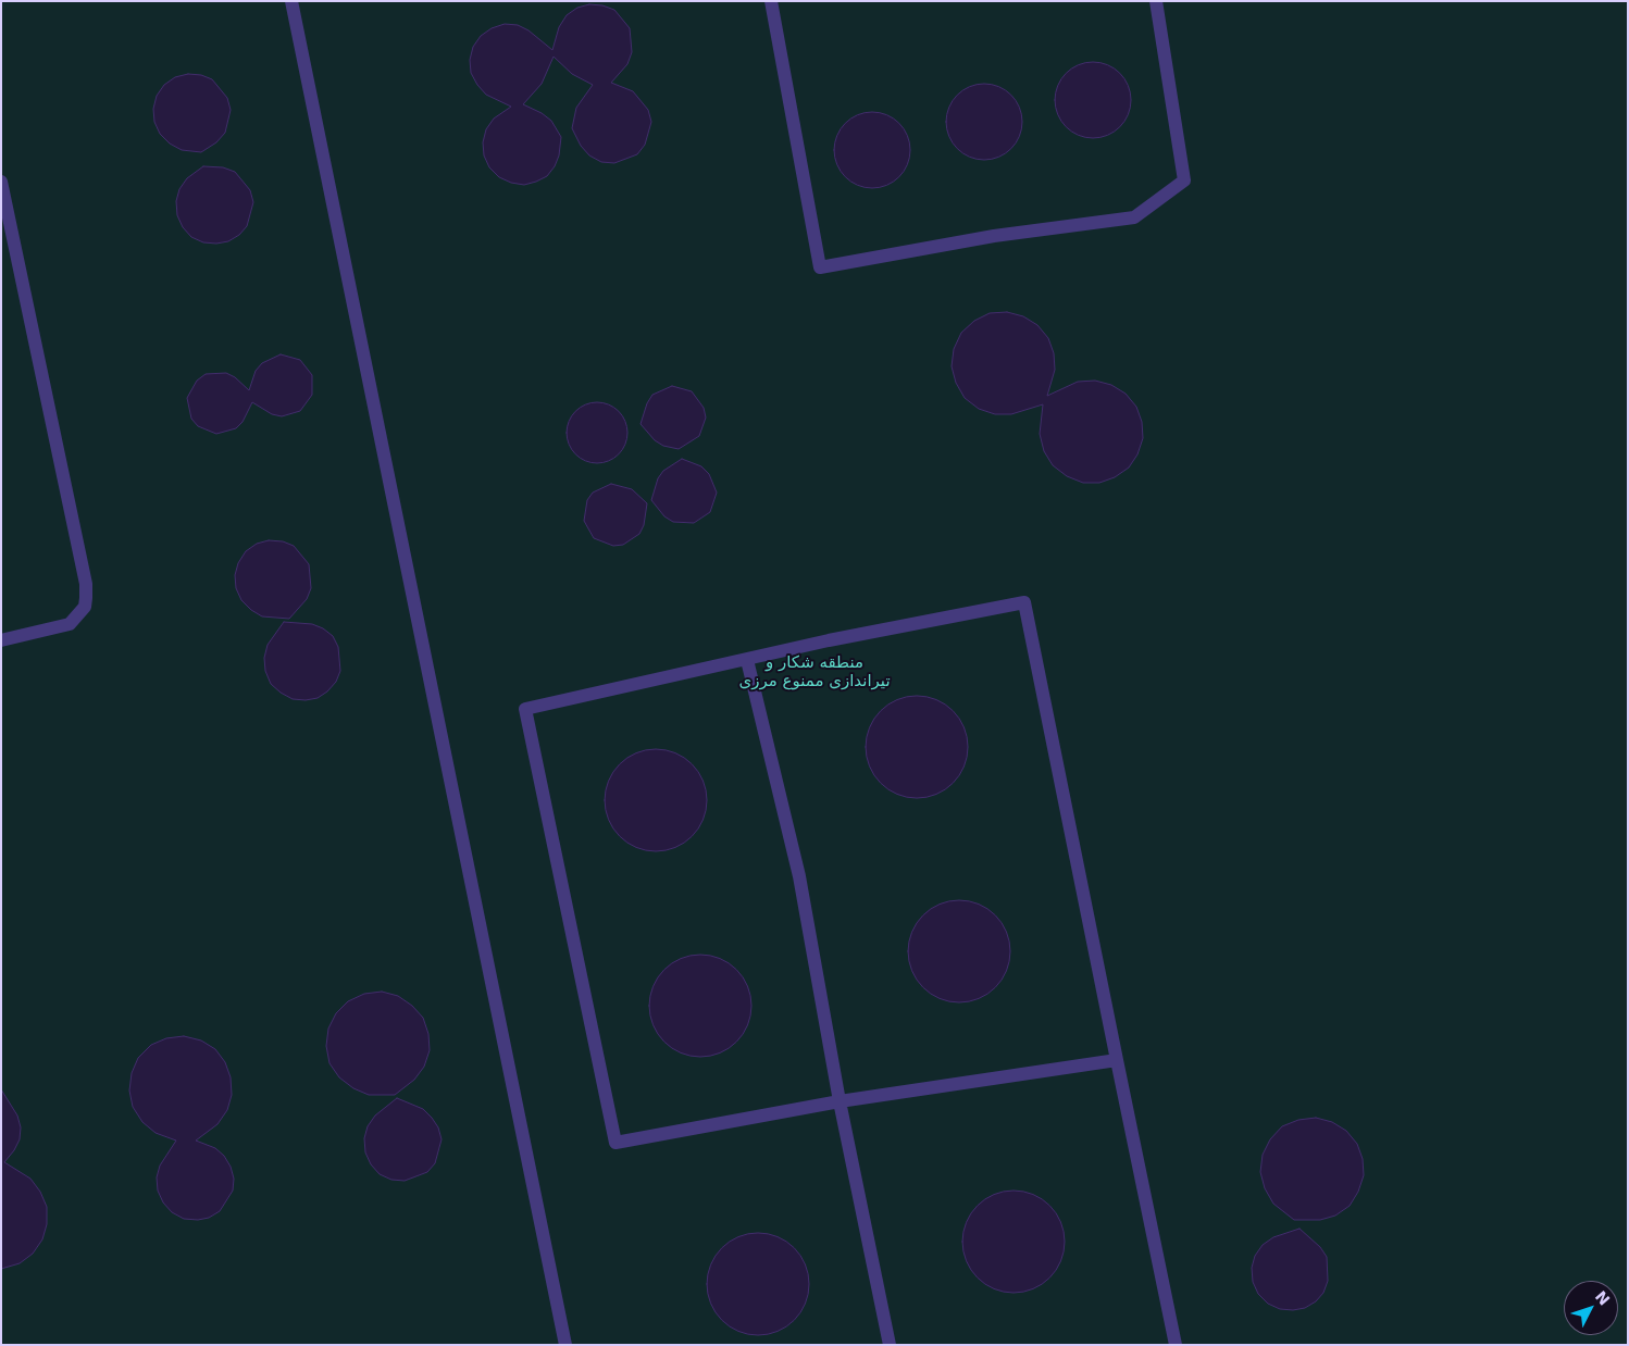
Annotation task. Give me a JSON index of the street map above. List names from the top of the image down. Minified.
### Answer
{"parks":["منطقه شکار و تیراندازی ممنوع مرزی"],"north":"top right"}
